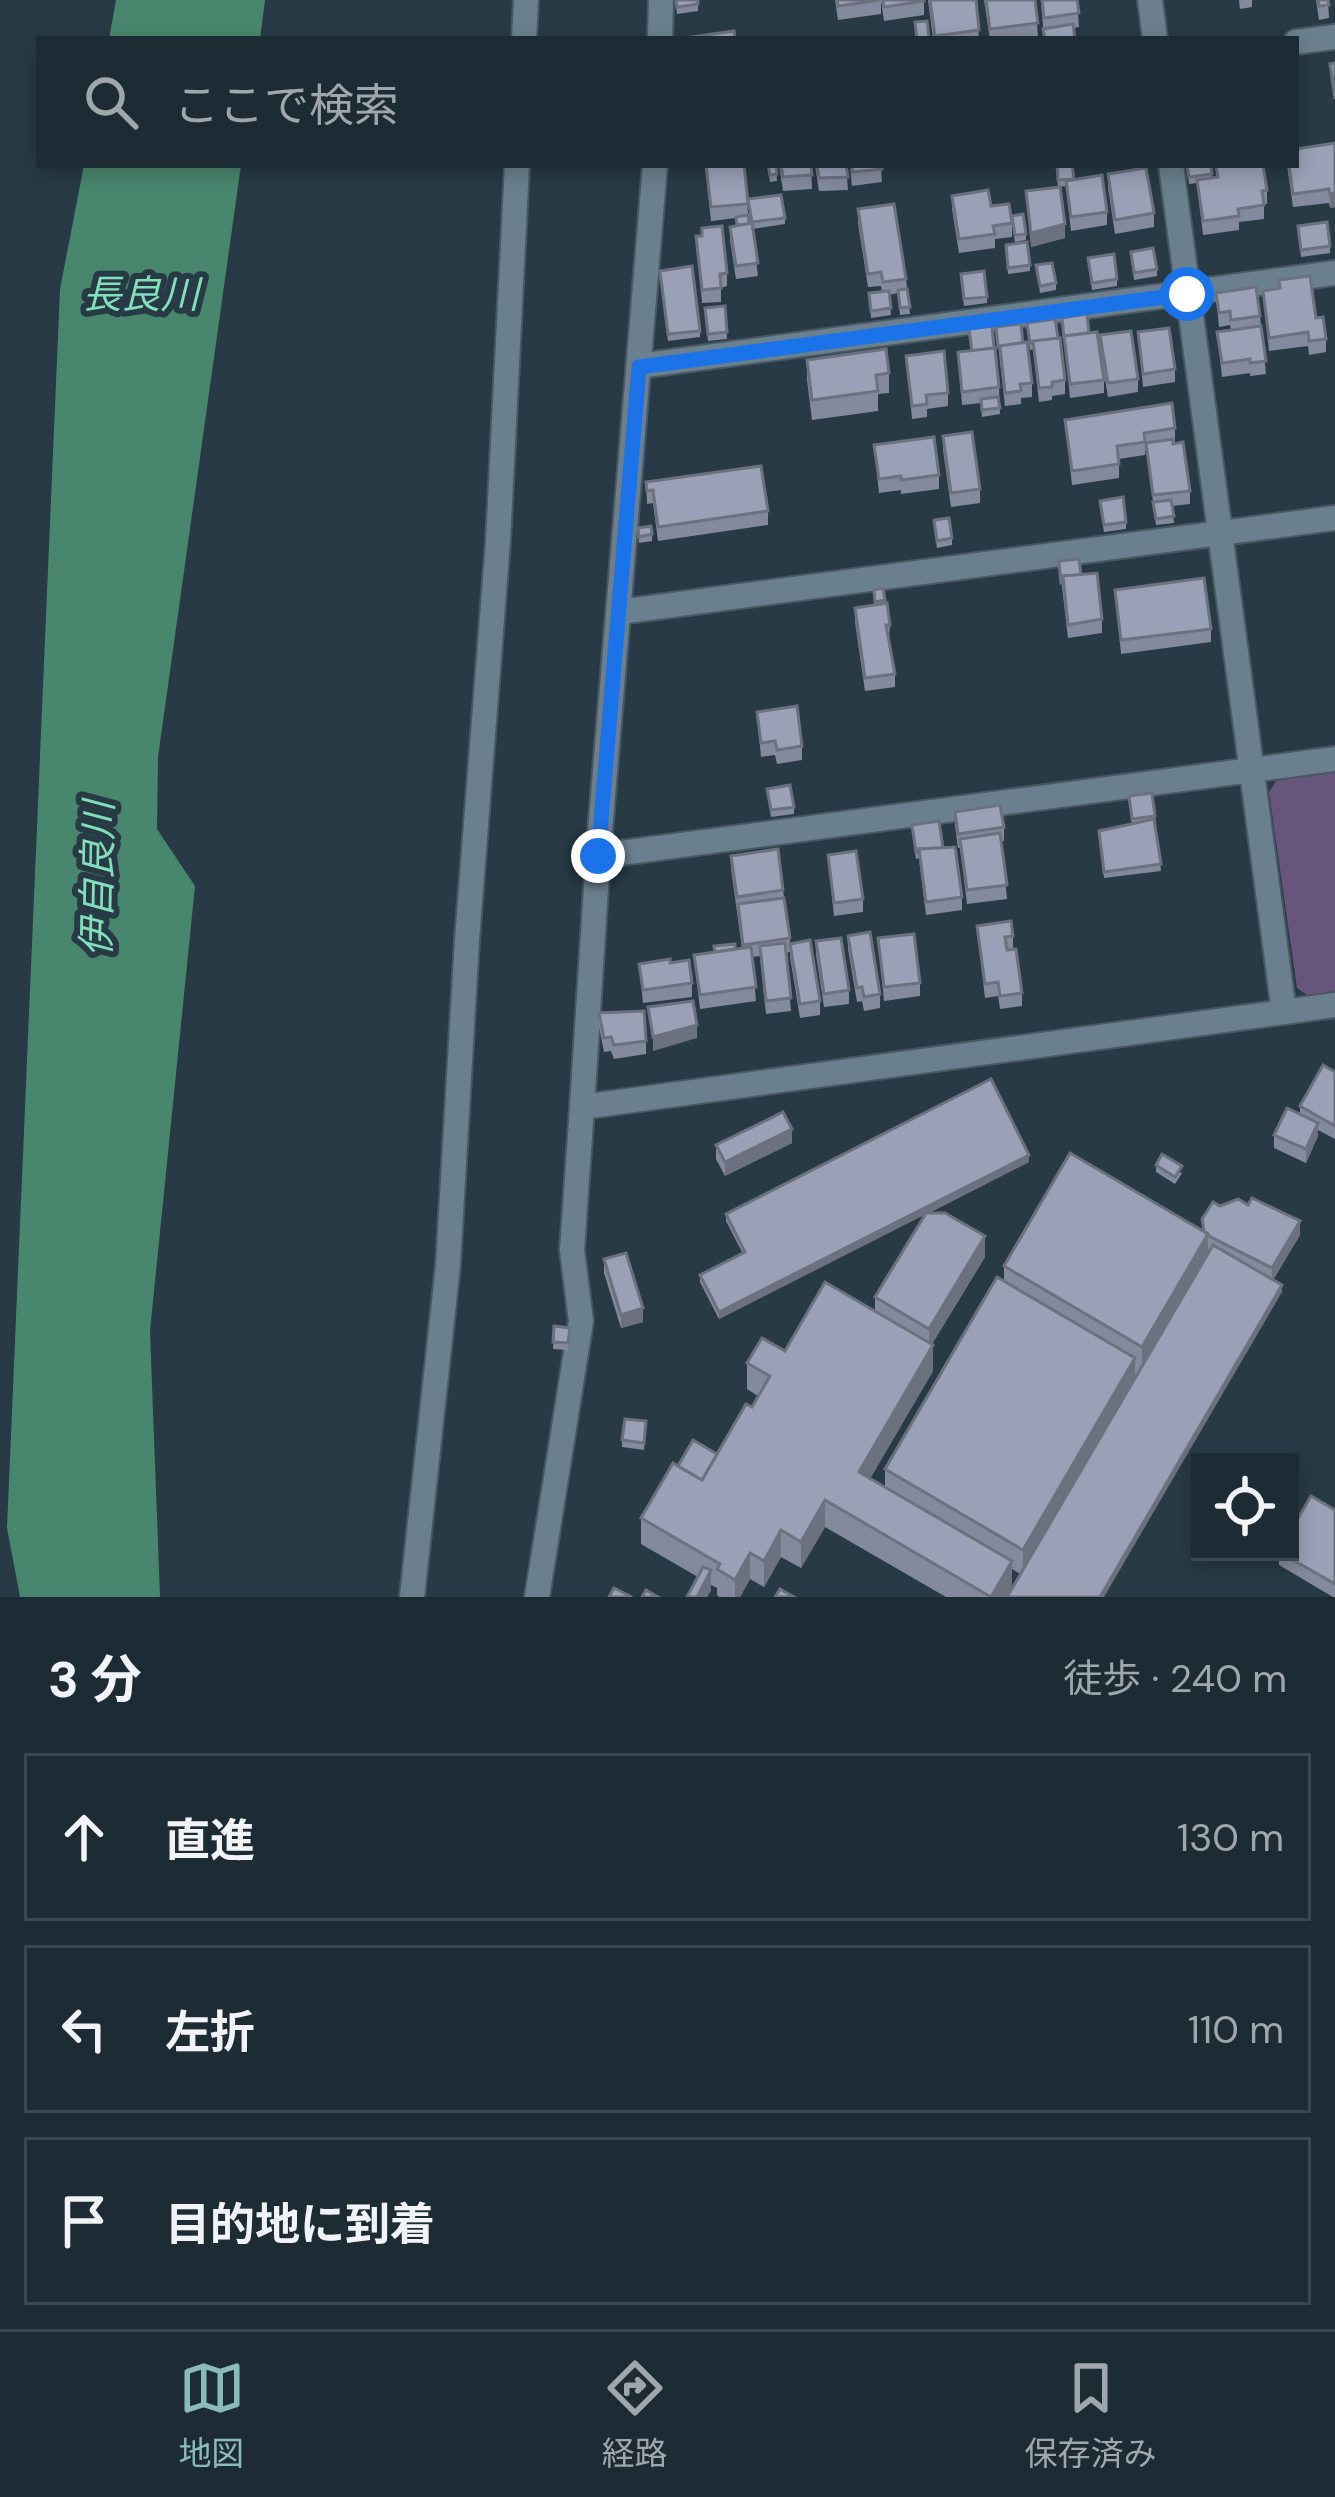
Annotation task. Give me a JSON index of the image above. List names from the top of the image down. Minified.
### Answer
{"water":["長良川","伊自良川"],"page":{"search":"ここで検索","heading":["3 分","徒歩 · 240 m"],"list":[["直進","130 m"],["左折","110 m"],"目的地に到着"],"nav":["地図","経路","保存済み"]}}
